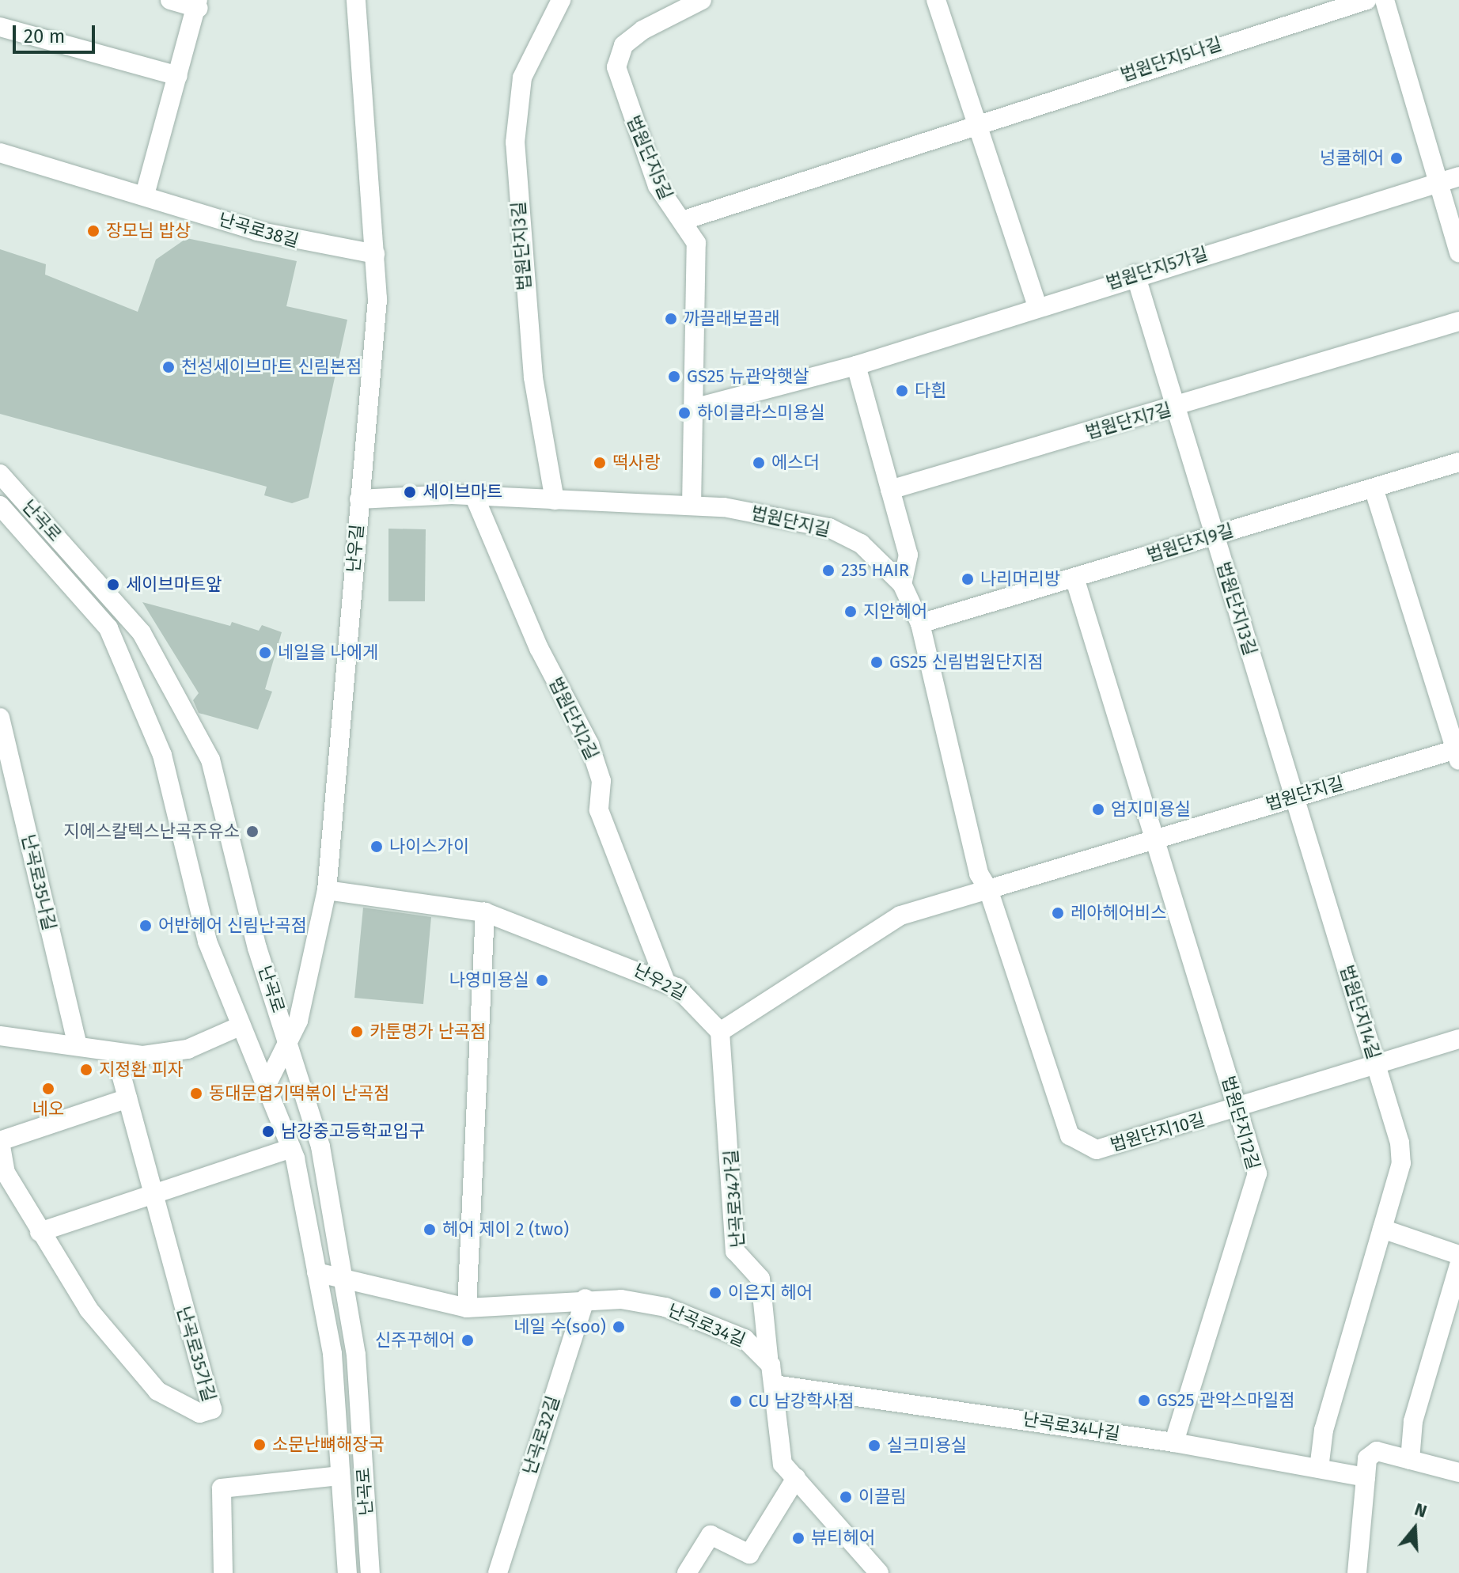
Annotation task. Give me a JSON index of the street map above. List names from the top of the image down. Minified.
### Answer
{"streets":{"street":["법원단지5나길","법원단지5길","난곡로38길","법원단지3길","법원단지5가길","법원단지7길","난곡로","법원단지길","법원단지9길","난우길","법원단지13길","법원단지2길","난곡로35나길","난우2길","법원단지14길","법원단지12길","법원단지10길","난곡로34가길","난곡로34길","난곡로35가길","난곡로34나길","난곡로32길"]},"crossings":[["법원단지5나길","법원단지5길"],["법원단지5길","법원단지5가길"],["법원단지5길","법원단지길"],["난곡로38길","난우길"],["법원단지3길","법원단지길"],["법원단지5가길","법원단지13길"],["법원단지7길","법원단지13길"],["난곡로","난우길"],["난곡로","난곡로34길"],["법원단지길","법원단지9길"],["법원단지길","난우길"],["법원단지길","법원단지13길"],["법원단지길","법원단지2길"],["법원단지길","법원단지14길"],["법원단지길","법원단지12길"],["법원단지길","법원단지10길"],["법원단지9길","법원단지13길"],["난우길","난우2길"],["법원단지13길","법원단지14길"],["법원단지2길","난우2길"],["난우2길","난곡로34가길"],["법원단지14길","법원단지10길"],["법원단지14길","난곡로34나길"],["법원단지12길","법원단지10길"],["법원단지12길","난곡로34나길"],["난곡로34가길","난곡로34길"],["난곡로34길","난곡로32길"]],"places":["넝쿨헤어","장모님 밥상","까끌래보끌래","천성세이브마트 신림본점","GS25 뉴관악햇살","다흰","하이클라스미용실","떡사랑","에스더","세이브마트","235 HAIR","나리머리방","세이브마트앞","지안헤어","네일을 나에게","GS25 신림법원단지점","엄지미용실","지에스칼텍스난곡주유소","나이스가이","레아헤어비스","어반헤어 신림난곡점","나영미용실","카툰명가 난곡점","지정환 피자","네오","동대문엽기떡볶이 난곡점","남강중고등학교입구","헤어 제이 2 (two)","이은지 헤어","네일 수(soo)","신주꾸헤어","GS25 관악스마일점","CU 남강학사점","소문난뼈해장국","실크미용실","이끌림","뷰티헤어"],"scale_bar":"20 m","north":"top"}
